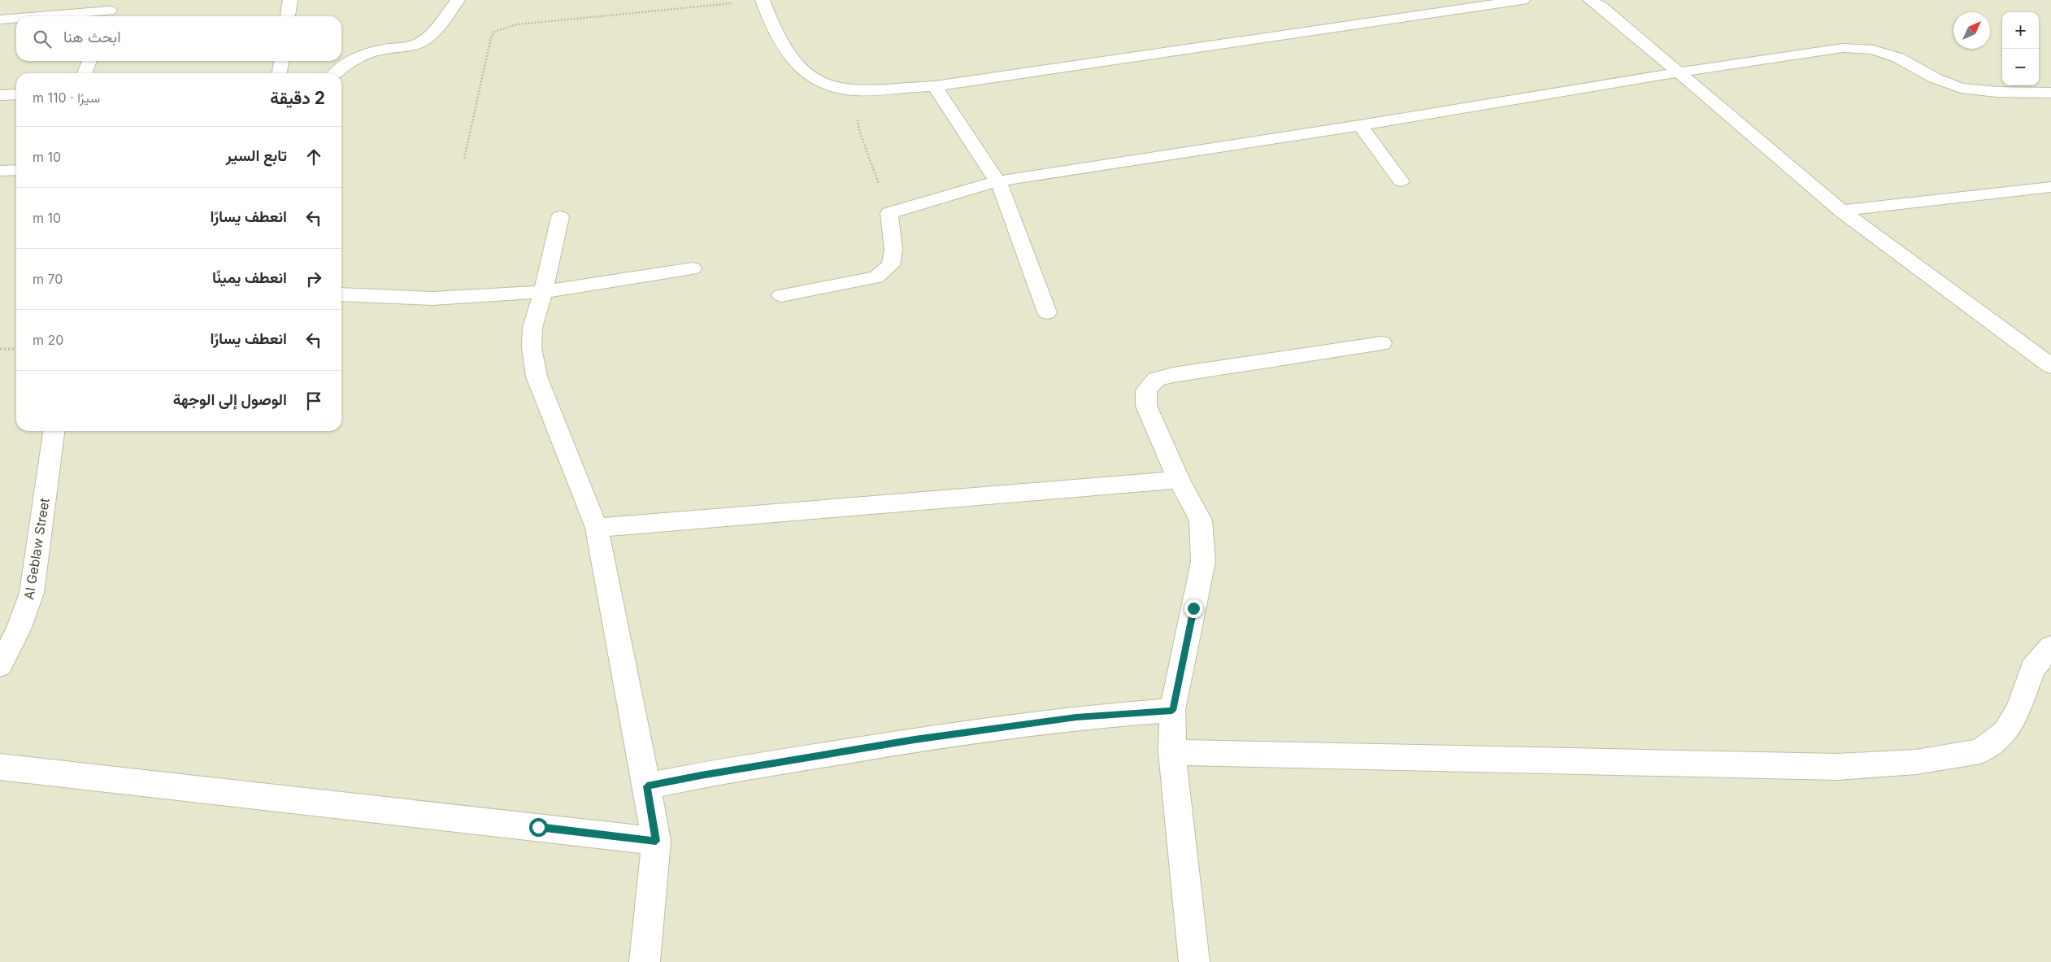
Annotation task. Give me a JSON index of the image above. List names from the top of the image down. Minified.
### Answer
{"streets":{"street":["Al Geblaw Street"]},"north":"top right","page":{"map_buttons":["+","−"],"search":"ابحث هنا","heading":["2 دقيقة","سيرًا · 110 m"],"list":[["تابع السير","10 m"],["انعطف يسارًا","10 m"],["انعطف يمينًا","70 m"],["انعطف يسارًا","20 m"],"الوصول إلى الوجهة"]}}
